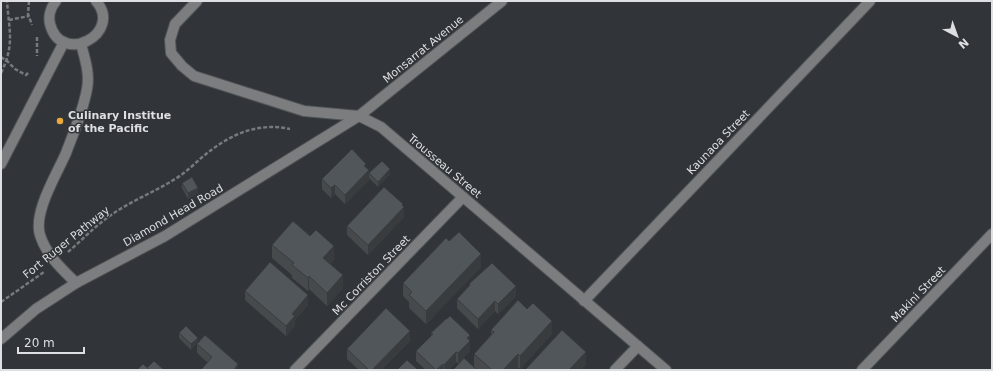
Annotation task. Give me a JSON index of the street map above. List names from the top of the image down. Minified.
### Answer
{"streets":{"street":["Monsarrat Avenue","Kaunaoa Street","Trousseau Street","Diamond Head Road","Mc Corriston Street","Makini Street"],"path":["Fort Ruger Pathway"]},"crossings":[["Monsarrat Avenue","Trousseau Street"],["Monsarrat Avenue","Diamond Head Road"],["Kaunaoa Street","Trousseau Street"],["Trousseau Street","Diamond Head Road"],["Trousseau Street","Mc Corriston Street"]],"places":["Culinary Institue of the Pacific"],"scale_bar":"20 m","north":"bottom right"}
